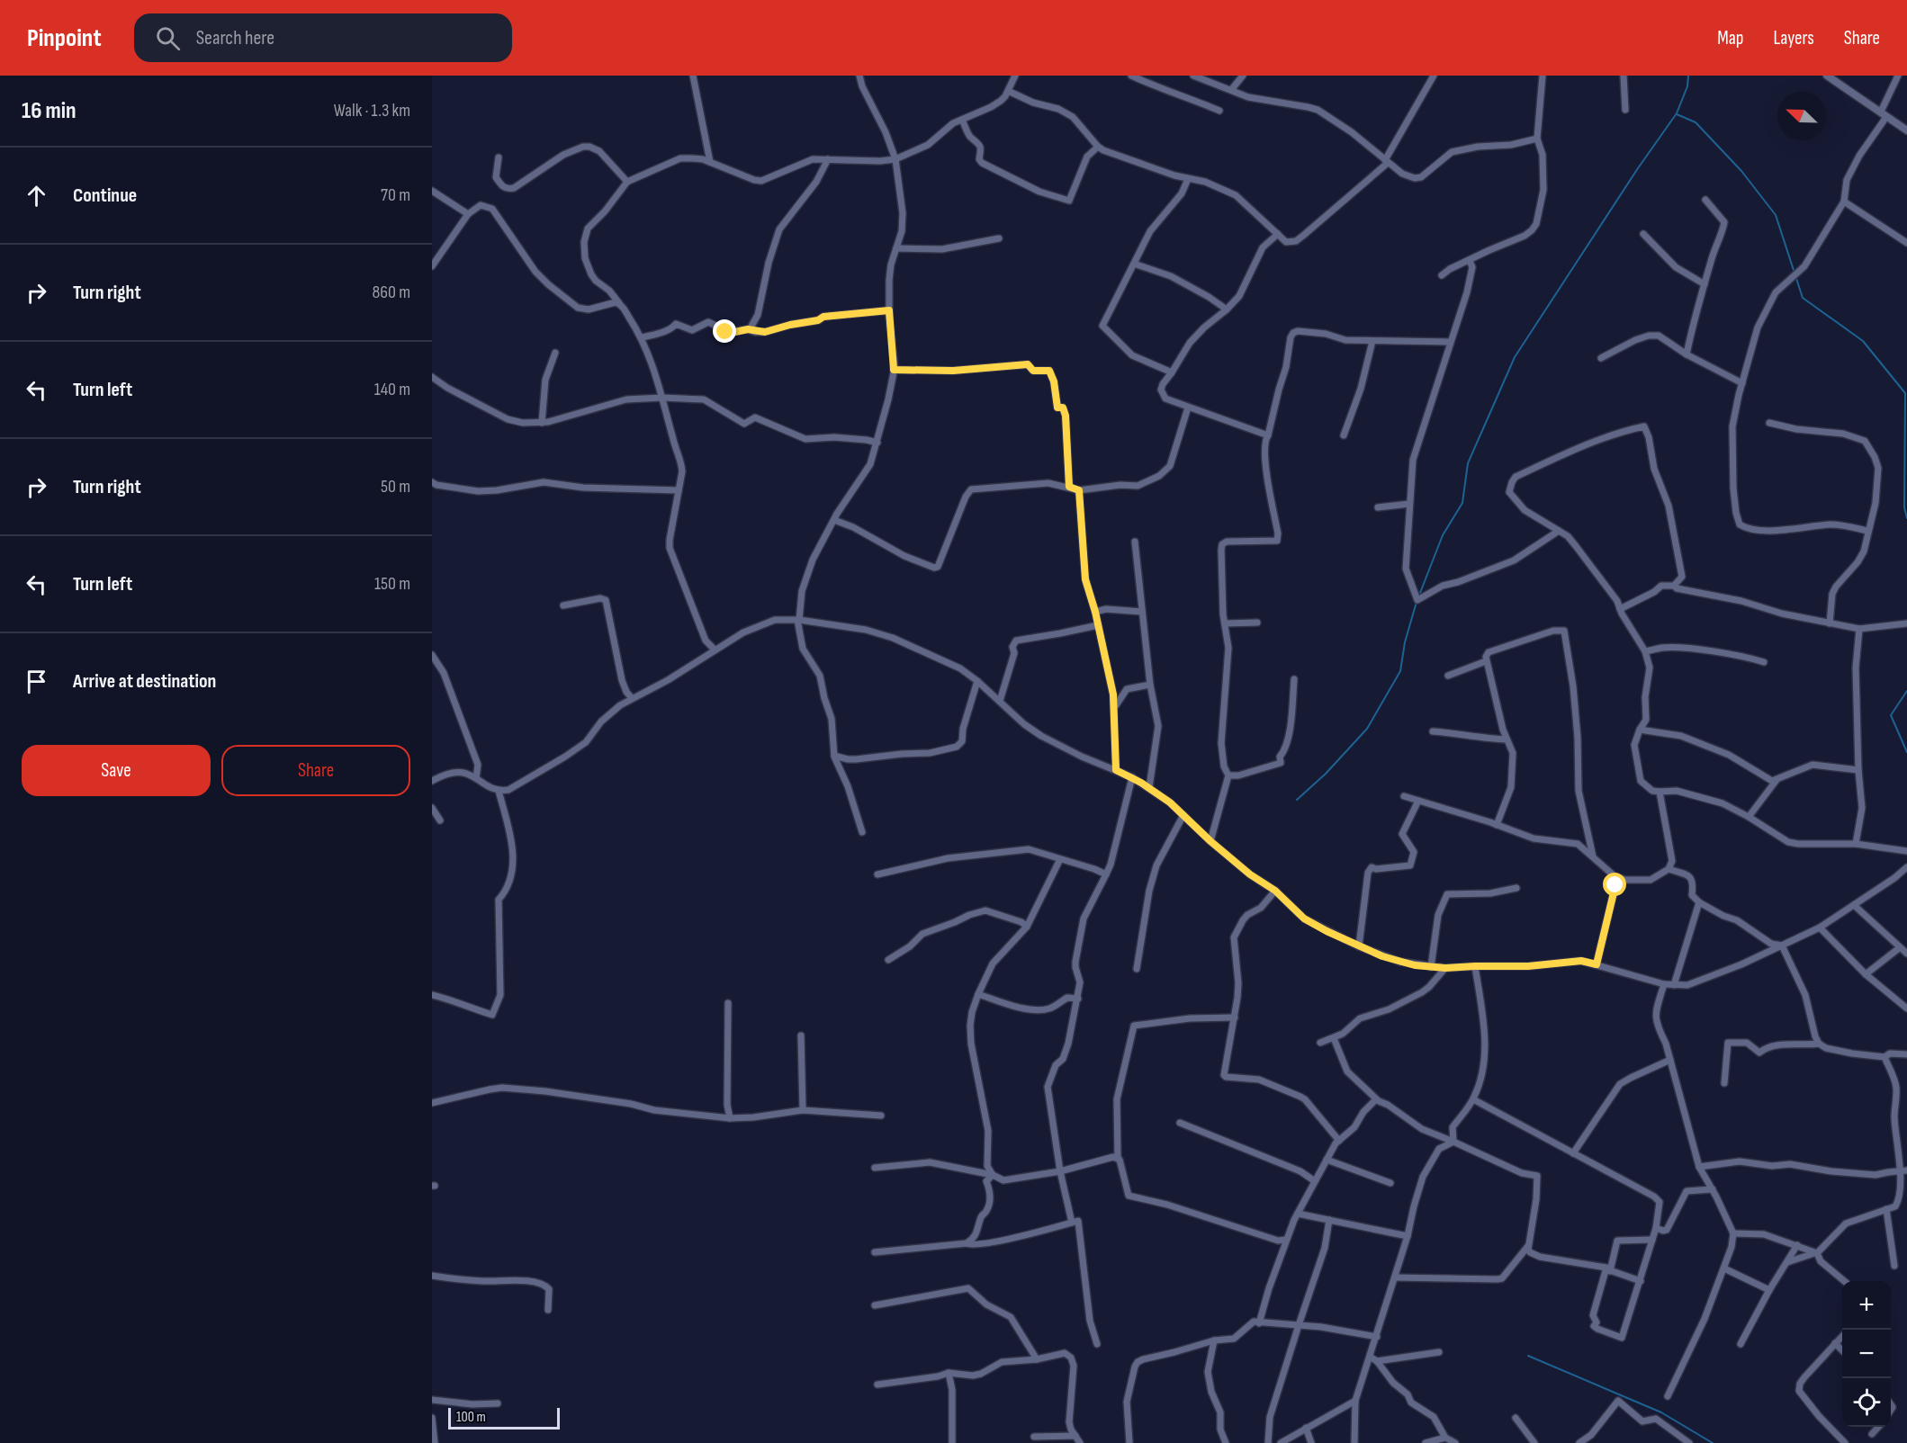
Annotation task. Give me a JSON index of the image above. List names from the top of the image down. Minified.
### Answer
{"scale_bar":"100 m","north":"top left","page":{"header":"Pinpoint","search":"Search here","nav":["Map","Layers","Share"],"heading":["16 min","Walk · 1.3 km"],"list":[["Continue","70 m"],["Turn right","860 m"],["Turn left","140 m"],["Turn right","50 m"],["Turn left","150 m"],"Arrive at destination"],"buttons":["Save","Share"],"map_buttons":["+","−"],"scale":"100 m"}}
